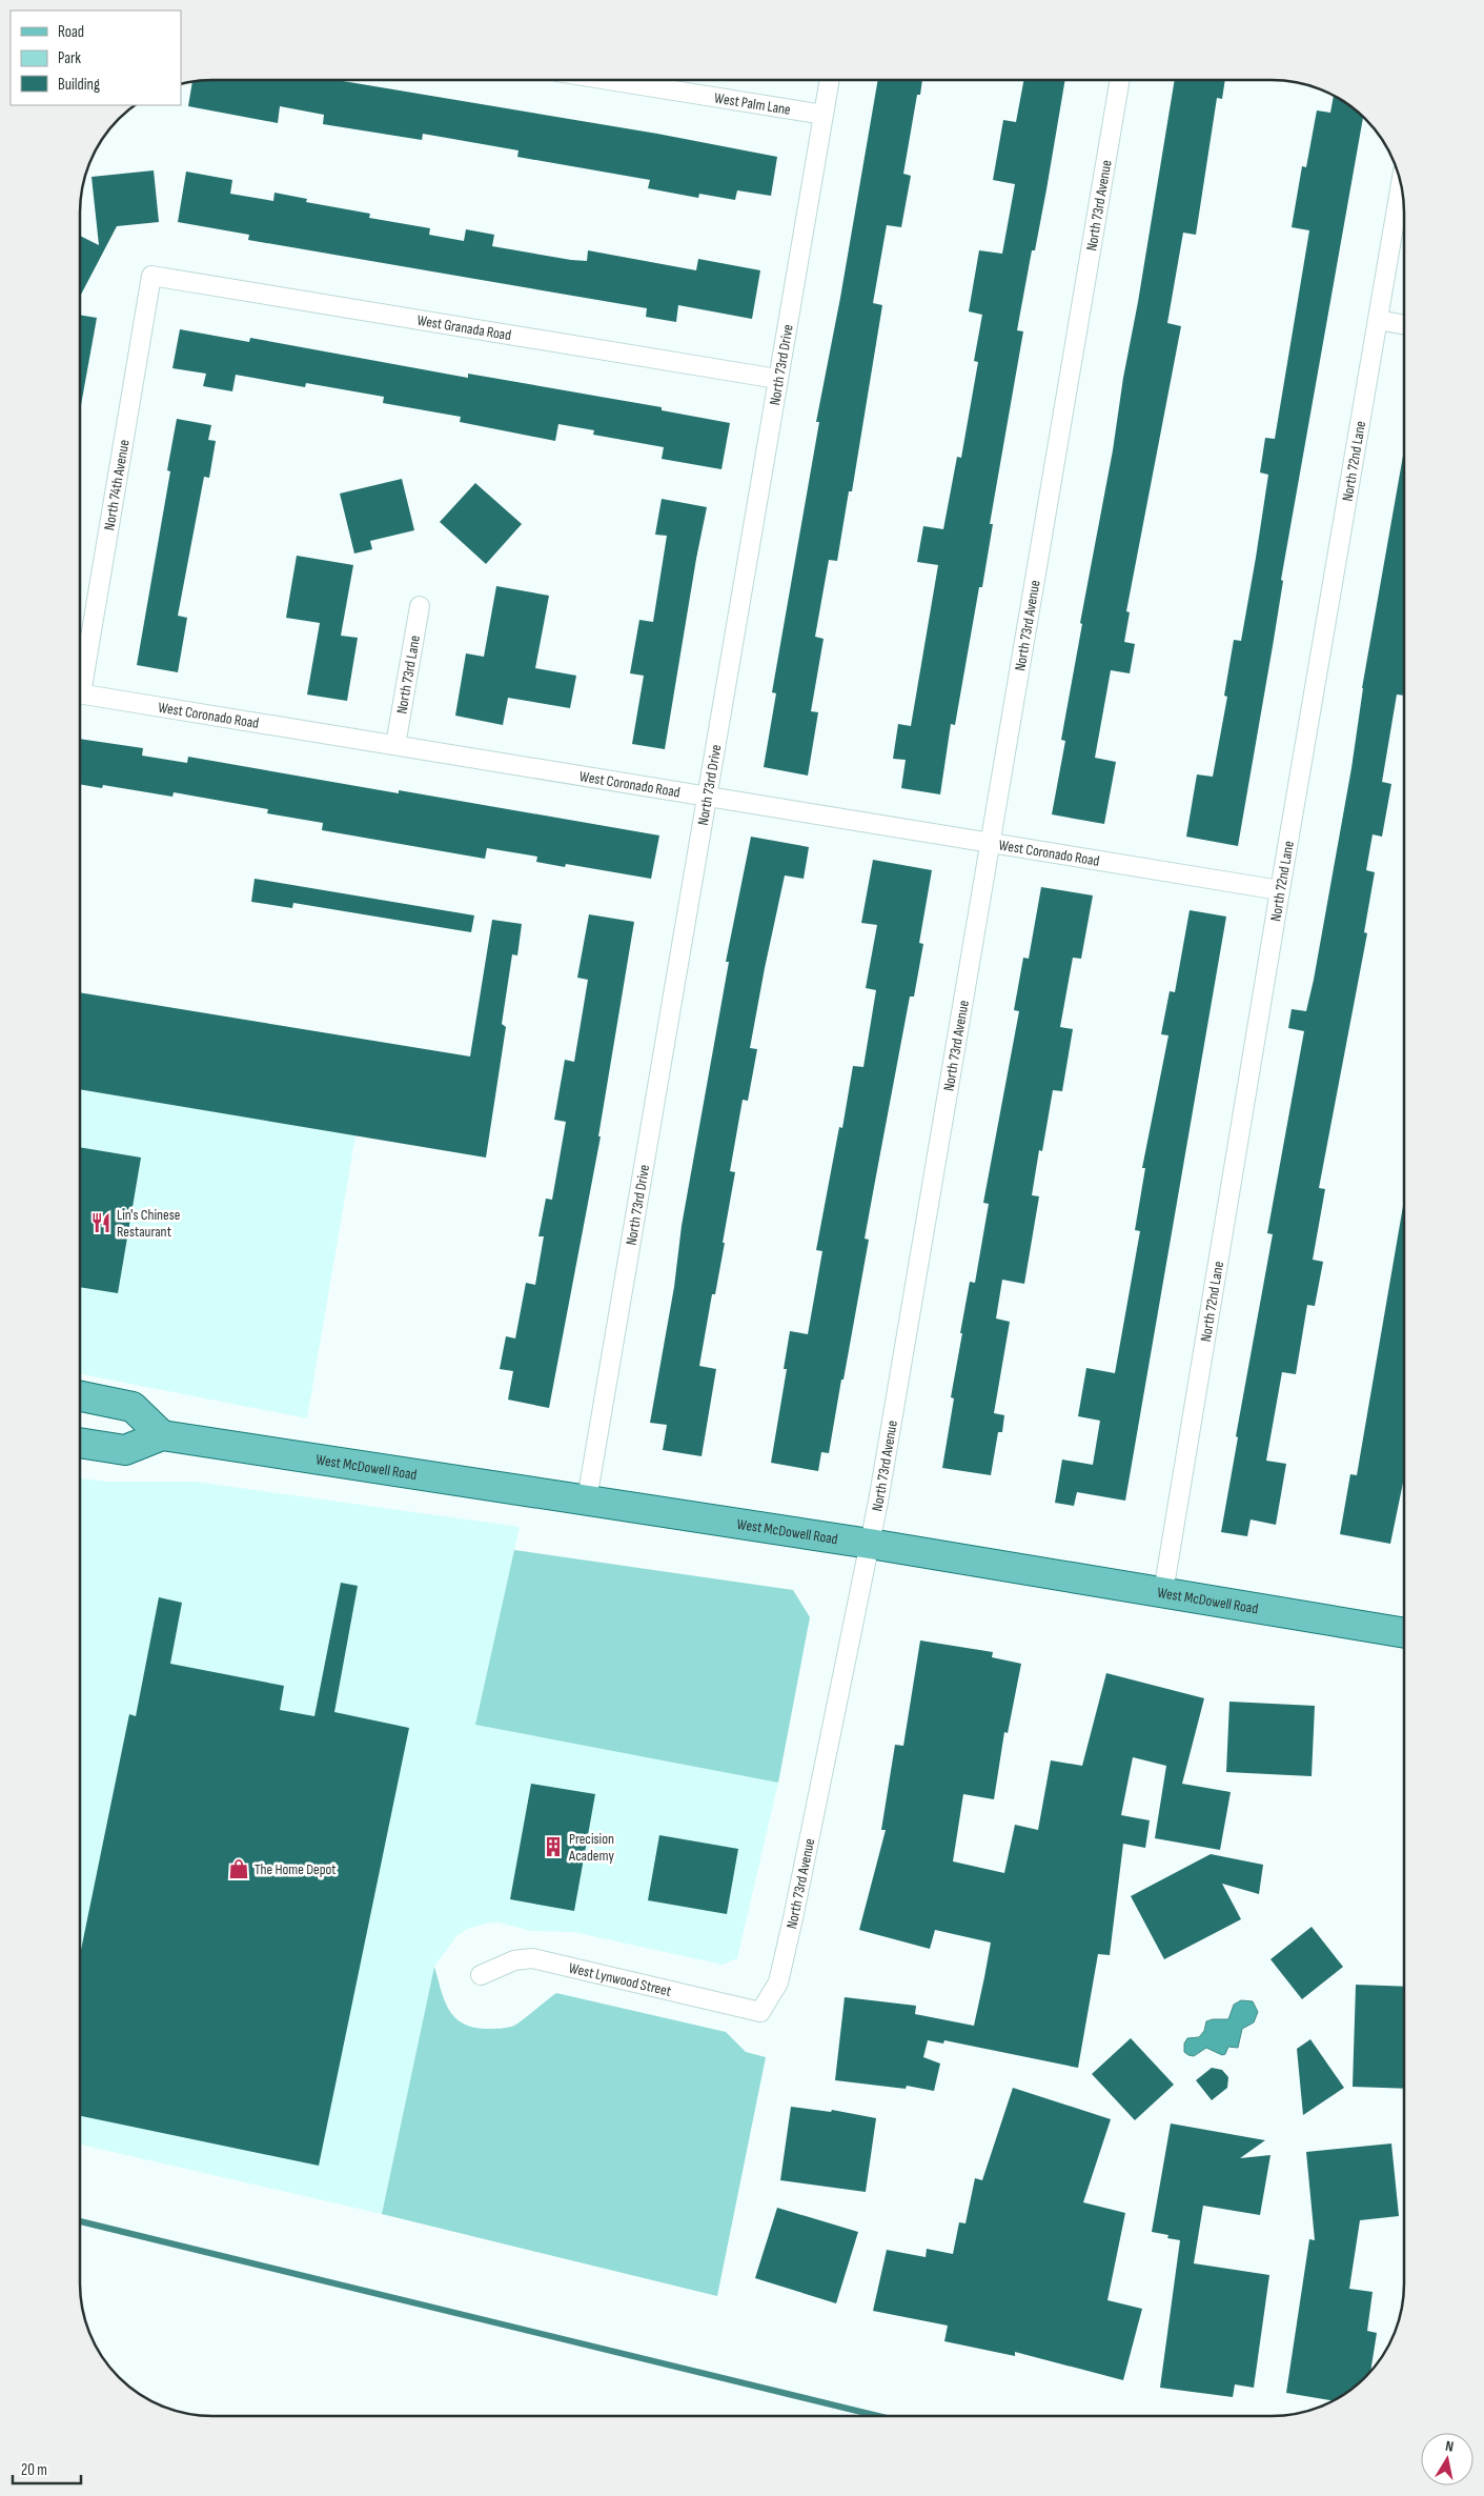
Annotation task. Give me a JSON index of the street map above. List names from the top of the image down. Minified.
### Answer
{"streets":{"main road":["West McDowell Road"],"street":["West Palm Lane","North 73rd Avenue","West Granada Road","North 73rd Drive","North 72nd Lane","North 74th Avenue","North 73rd Lane","West Coronado Road","West Lynwood Street"]},"crossings":[["West Palm Lane","North 73rd Drive"],["North 73rd Avenue","West Coronado Road"],["North 73rd Avenue","West McDowell Road"],["North 73rd Avenue","West Lynwood Street"],["West Granada Road","North 73rd Drive"],["West Granada Road","North 74th Avenue"],["North 73rd Drive","West Coronado Road"],["North 73rd Drive","West McDowell Road"],["North 72nd Lane","West Coronado Road"],["North 72nd Lane","West McDowell Road"],["North 73rd Lane","West Coronado Road"]],"places":{"restaurant":["Lin's Chinese Restaurant"],"building":["Precision Academy"],"shop":["The Home Depot"]},"legend":["Road","Park","Building"],"scale_bar":"20 m","north":"top"}
